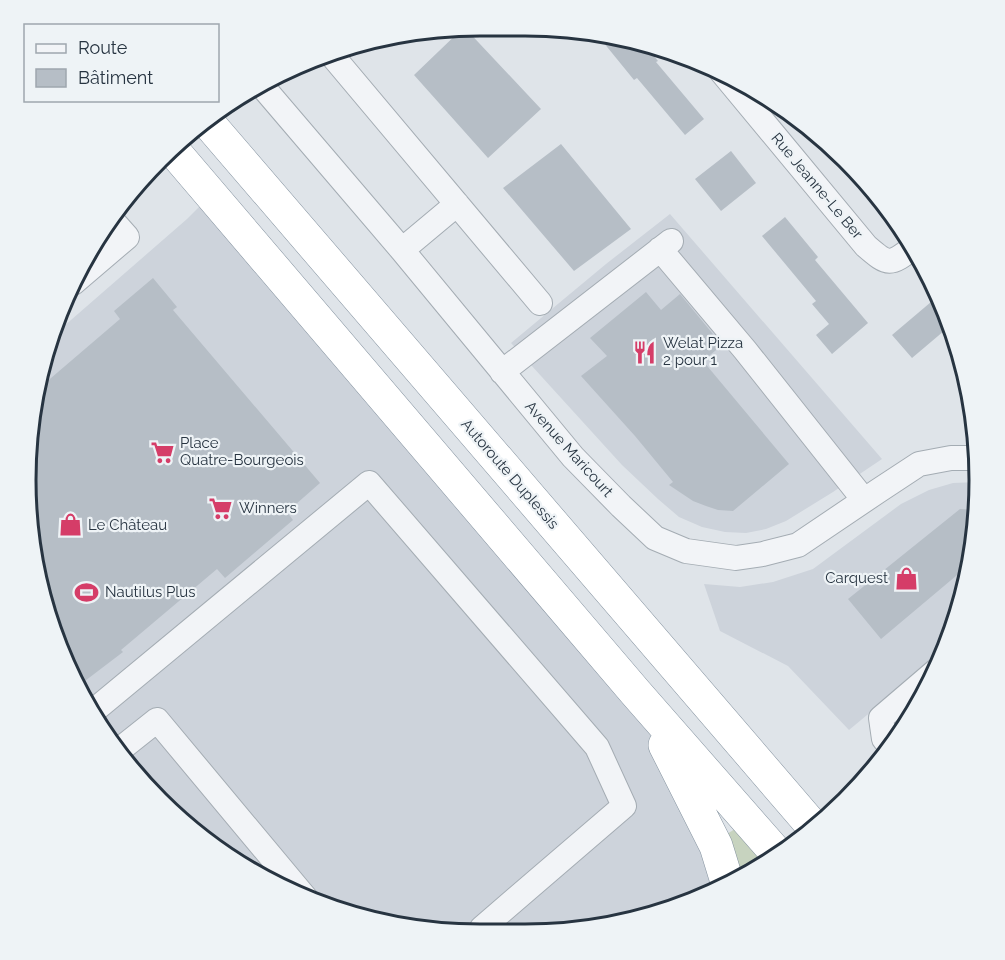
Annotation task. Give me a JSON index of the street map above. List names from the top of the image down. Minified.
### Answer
{"streets":{"highway":["Autoroute Duplessis"],"street":["Rue Jeanne-Le Ber","Avenue Maricourt"]},"places":{"restaurant":["Welat Pizza 2 pour 1"],"supermarket":["Place Quatre-Bourgeois","Winners"],"shop":["Le Château","Carquest"],"sports":["Nautilus Plus"]},"legend":["Route","Bâtiment"]}
